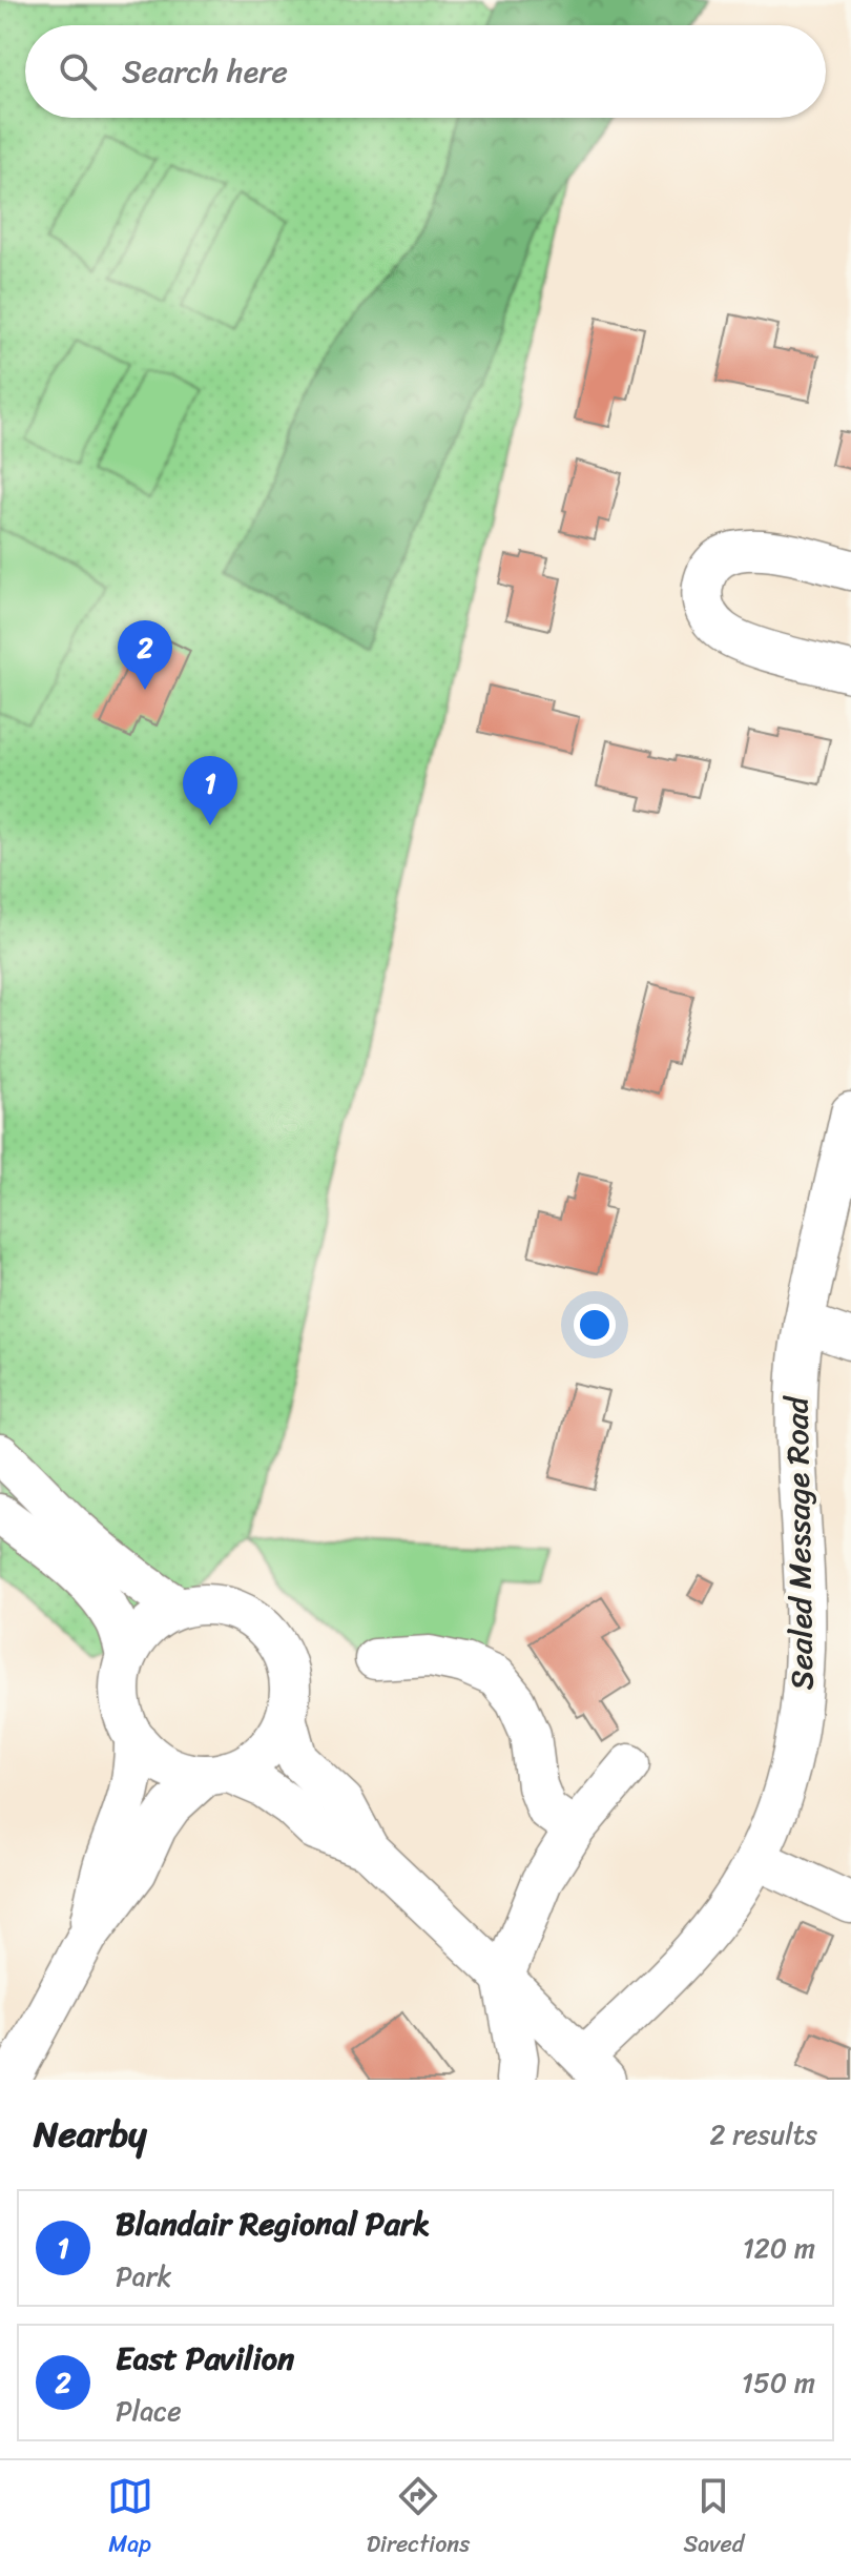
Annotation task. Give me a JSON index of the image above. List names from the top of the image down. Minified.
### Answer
{"streets":{"street":["Sealed Message Road"]},"page":{"search":"Search here","pins":["2","1"],"heading":["Nearby","2 results"],"list":[{"mark":"1","name":"Blandair Regional Park","note":"Park","value":"120 m"},{"mark":"2","name":"East Pavilion","note":"Place","value":"150 m"}],"nav":["Map","Directions","Saved"]}}
